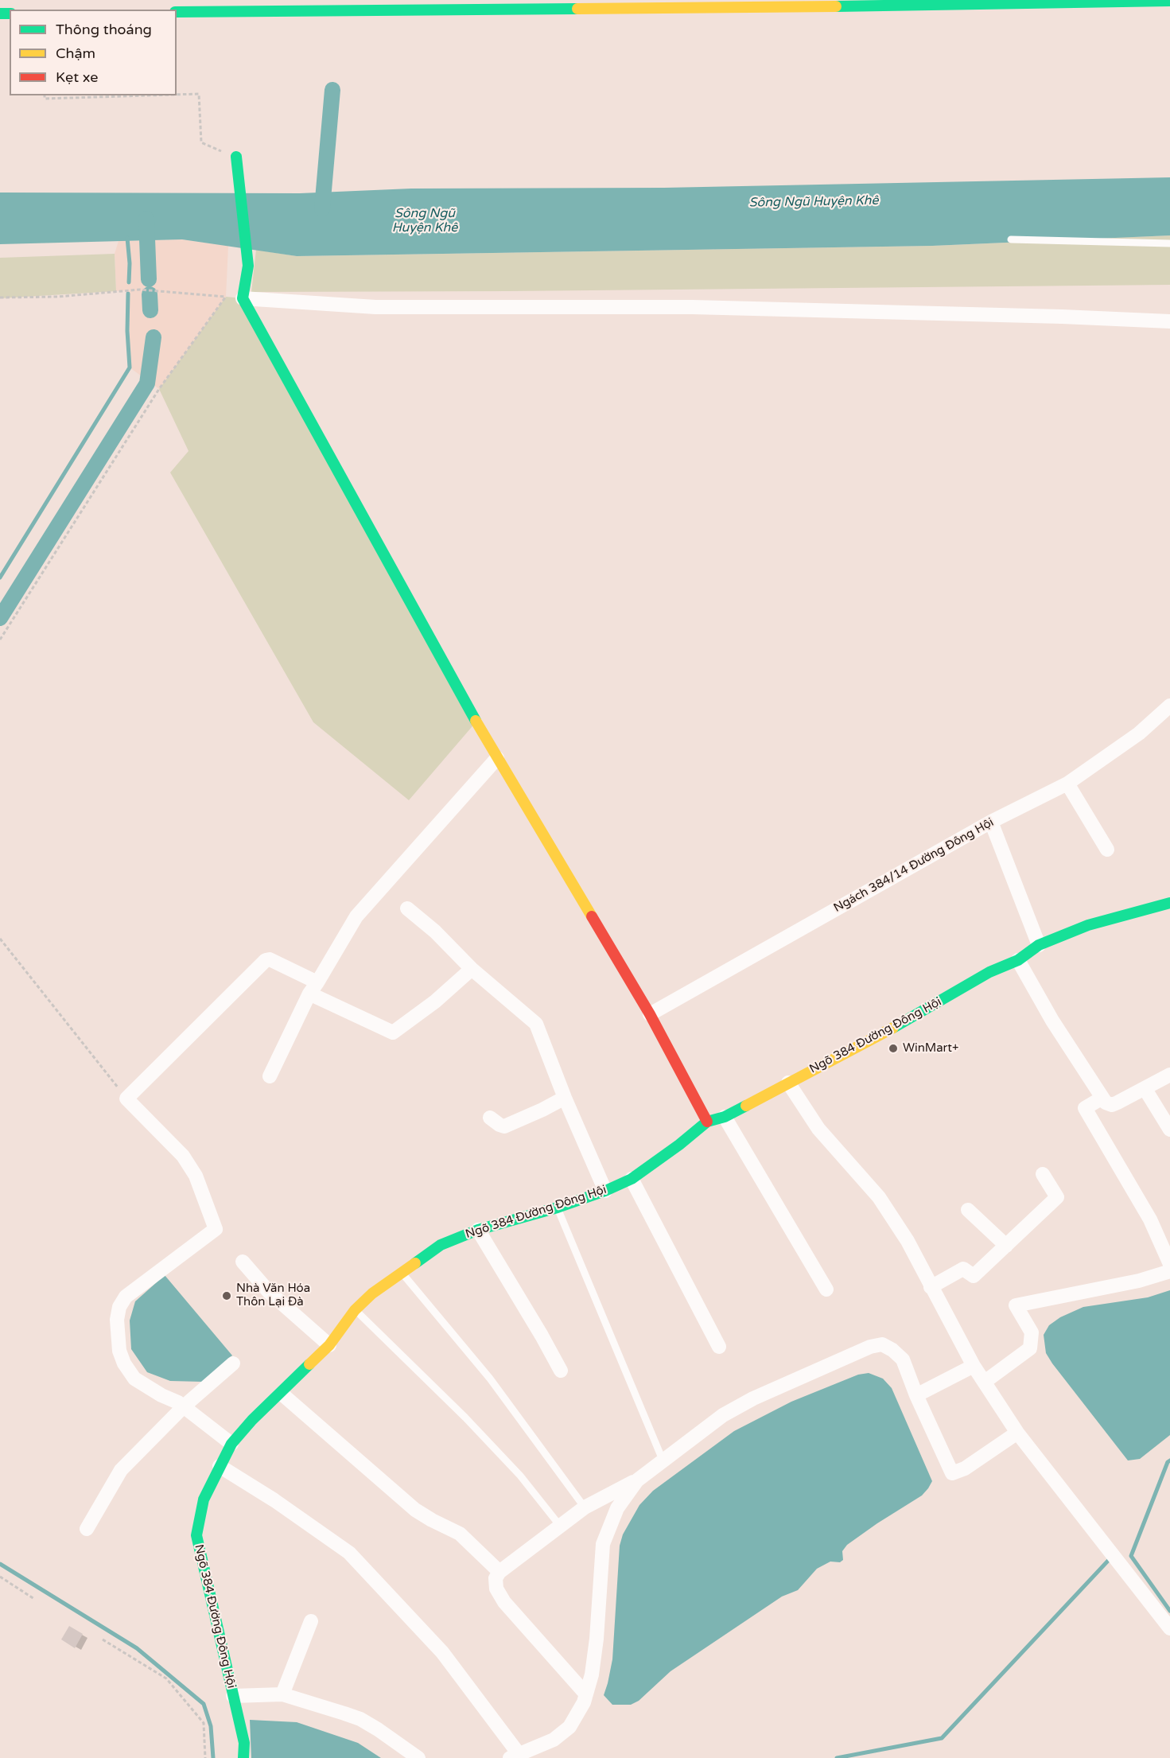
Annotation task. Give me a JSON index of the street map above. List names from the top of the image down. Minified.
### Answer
{"streets":{"street":["Ngách 384/14 Đường Đông Hội","Ngõ 384 Đường Đông Hội"]},"water":["Sông Ngũ Huyện Khê"],"places":["WinMart+","Nhà Văn Hóa Thôn Lại Đà"],"legend":["Thông thoáng","Chậm","Kẹt xe"]}
